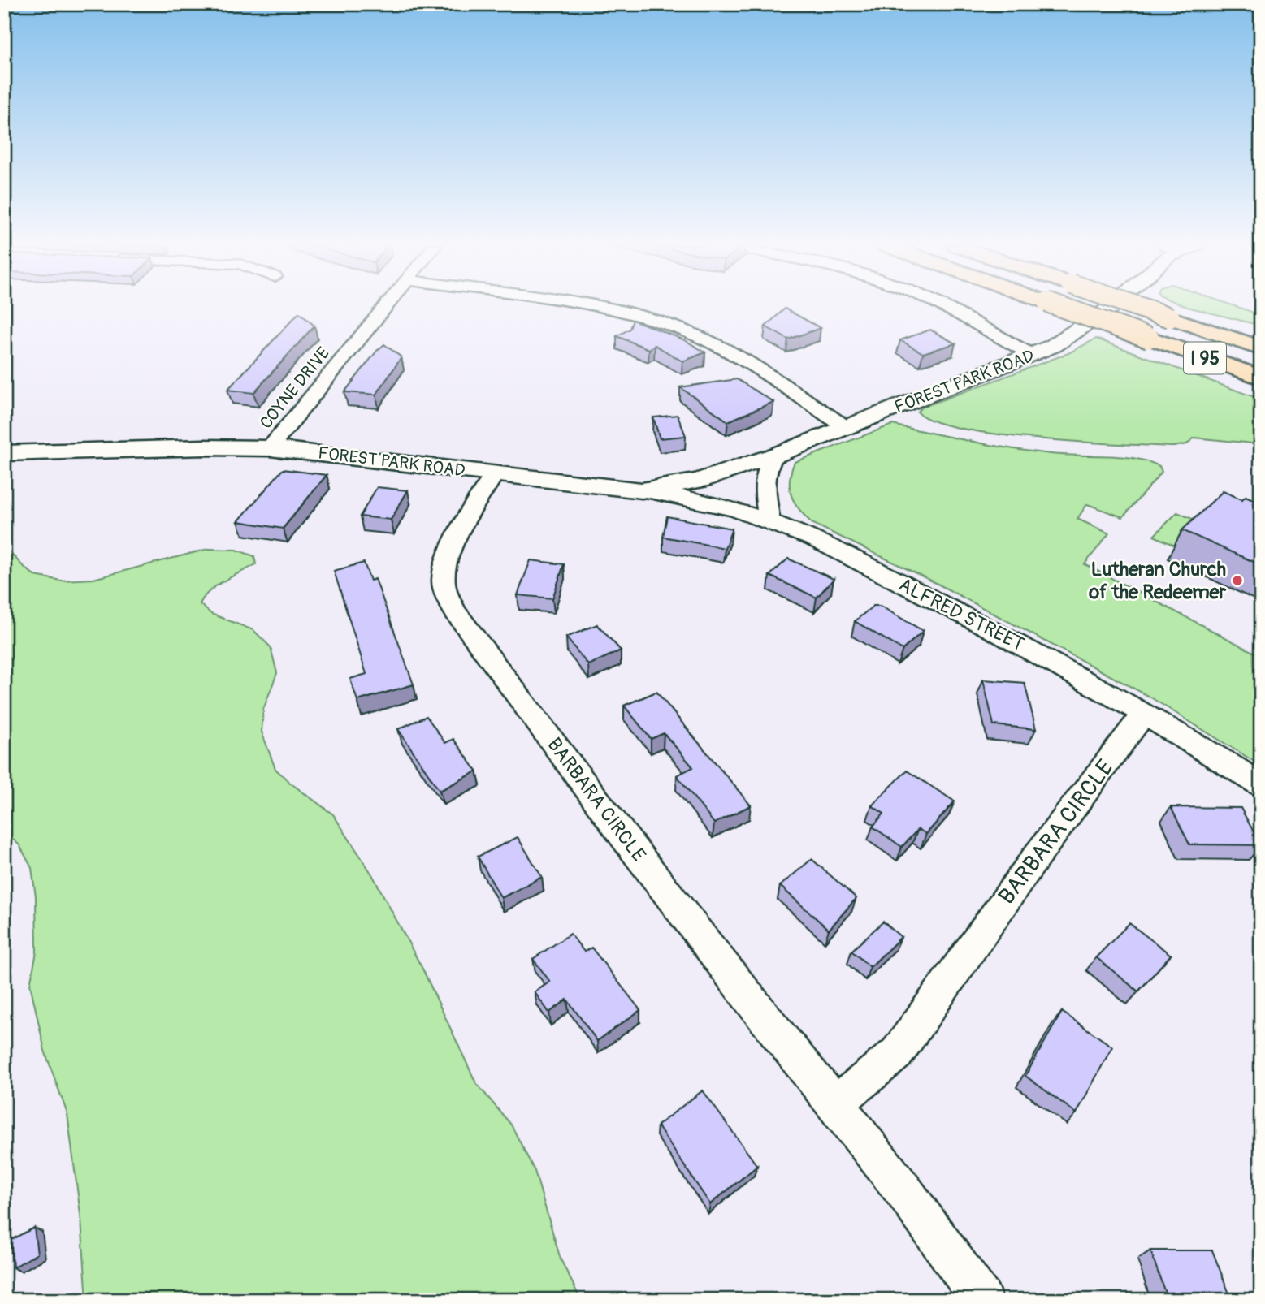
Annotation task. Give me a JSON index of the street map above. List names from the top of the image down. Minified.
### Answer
{"streets":{"highway":["I 95"],"street":["FOREST PARK ROAD","COYNE DRIVE","ALFRED STREET","BARBARA CIRCLE"]},"crossings":[["FOREST PARK ROAD","COYNE DRIVE"],["FOREST PARK ROAD","ALFRED STREET"],["FOREST PARK ROAD","BARBARA CIRCLE"],["ALFRED STREET","BARBARA CIRCLE"]],"places":["Lutheran Church of the Redeemer"]}
